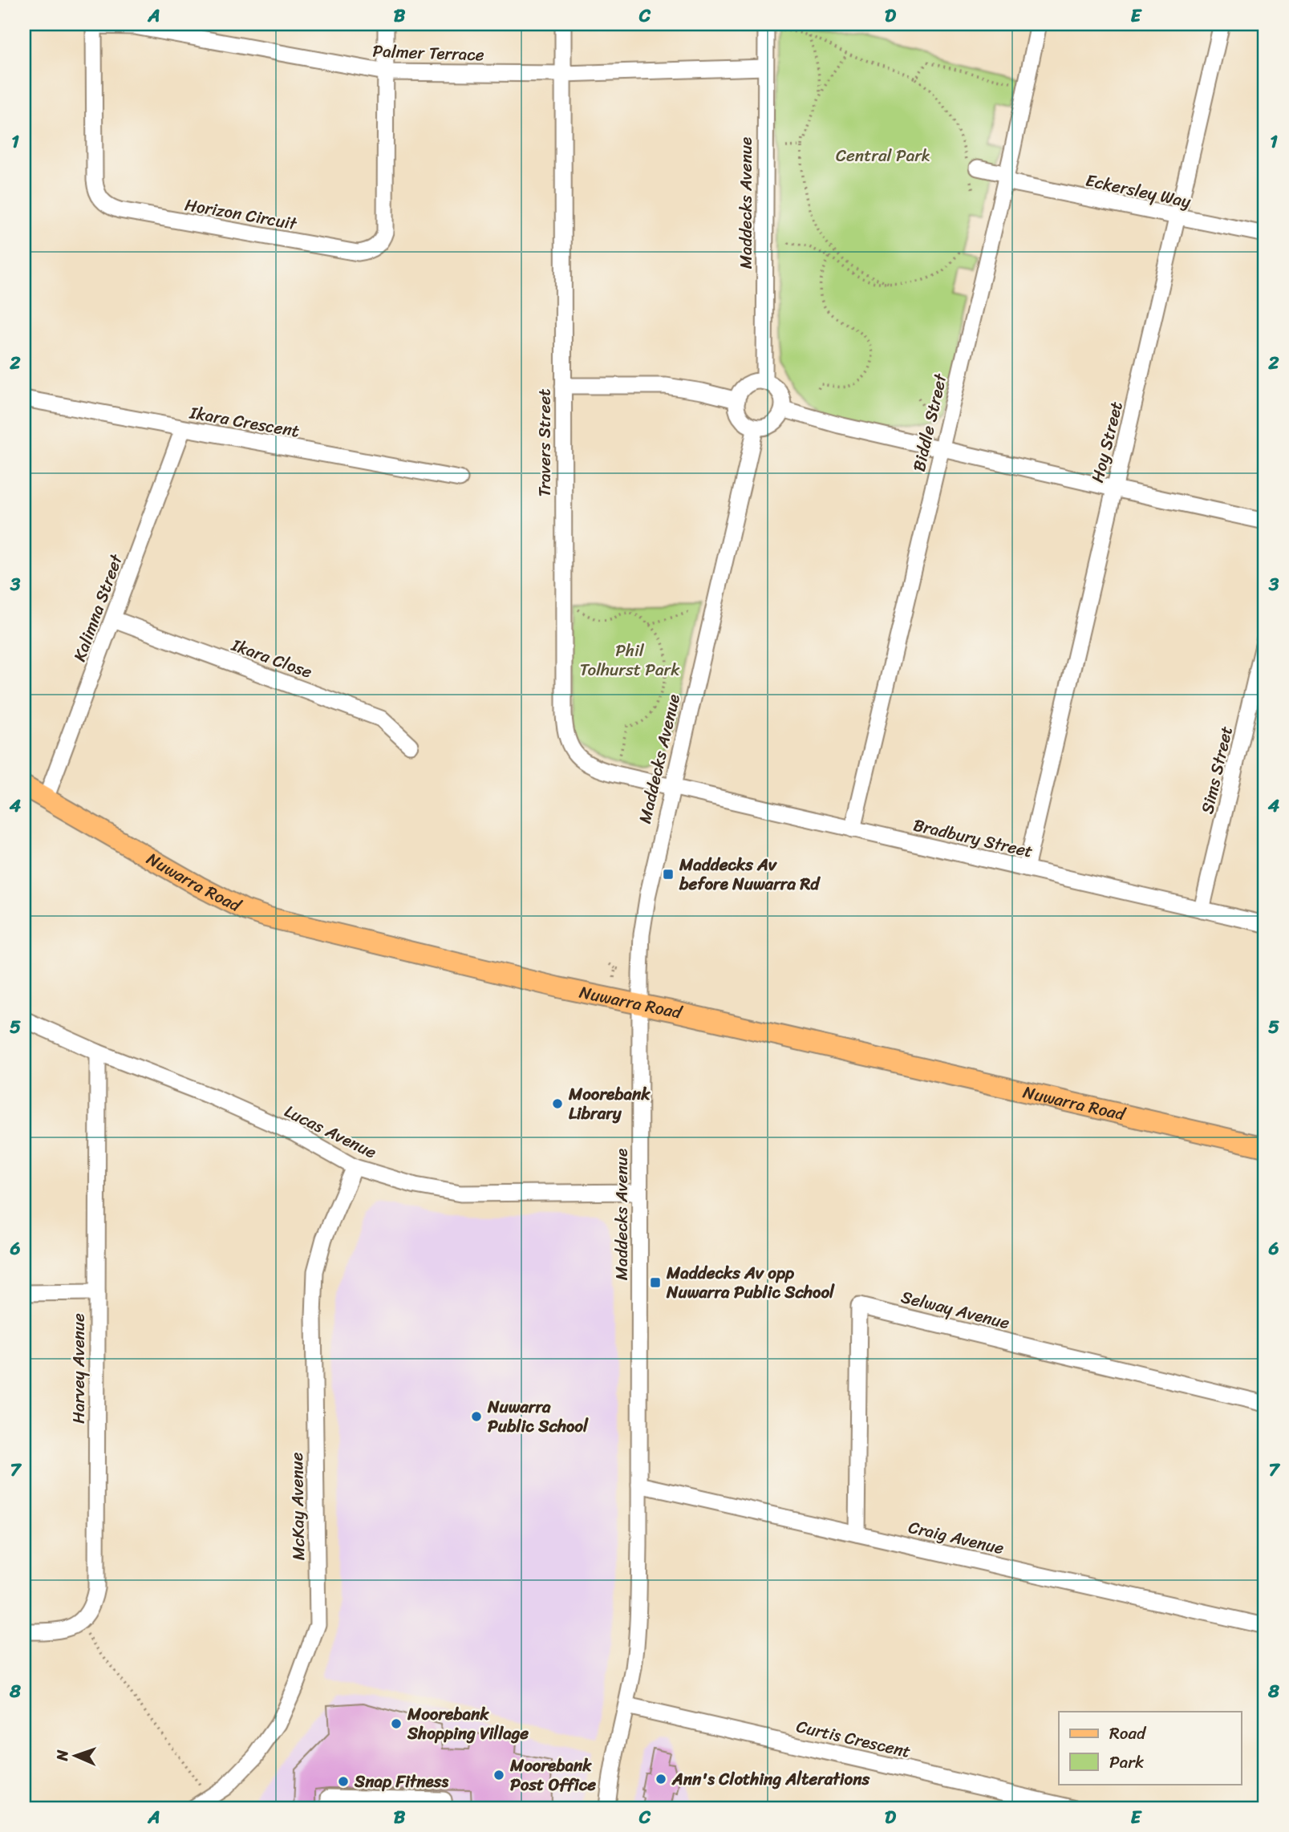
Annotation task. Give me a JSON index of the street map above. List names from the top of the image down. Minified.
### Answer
{"streets":{"main road":["Nuwarra Road"],"street":["Palmer Terrace","Eckersley Way","Maddecks Avenue","Horizon Circuit","Ikara Crescent","Biddle Street","Hoy Street","Travers Street","Kalimna Street","Ikara Close","Sims Street","Bradbury Street","Lucas Avenue","Selway Avenue","Harvey Avenue","McKay Avenue","Craig Avenue","Curtis Crescent"]},"crossings":[["Palmer Terrace","Maddecks Avenue"],["Palmer Terrace","Horizon Circuit"],["Palmer Terrace","Travers Street"],["Eckersley Way","Biddle Street"],["Eckersley Way","Hoy Street"],["Maddecks Avenue","Travers Street"],["Maddecks Avenue","Bradbury Street"],["Maddecks Avenue","Nuwarra Road"],["Maddecks Avenue","Lucas Avenue"],["Maddecks Avenue","Craig Avenue"],["Maddecks Avenue","Curtis Crescent"],["Ikara Crescent","Kalimna Street"],["Biddle Street","Bradbury Street"],["Hoy Street","Bradbury Street"],["Travers Street","Bradbury Street"],["Kalimna Street","Ikara Close"],["Kalimna Street","Nuwarra Road"],["Sims Street","Bradbury Street"],["Lucas Avenue","Harvey Avenue"],["Lucas Avenue","McKay Avenue"],["Selway Avenue","Craig Avenue"]],"parks":["Central Park","Phil Tolhurst Park"],"places":{"transit":["Maddecks Av before Nuwarra Rd","Maddecks Av opp Nuwarra Public School"],"other":["Moorebank Library","Nuwarra Public School","Moorebank Shopping Village","Moorebank Post Office","Ann's Clothing Alterations","Snap Fitness"]},"legend":["Road","Park"],"north":"left","grid":{"columns":["A","B","C","D","E"],"rows":["1","2","3","4","5","6","7","8"]}}
